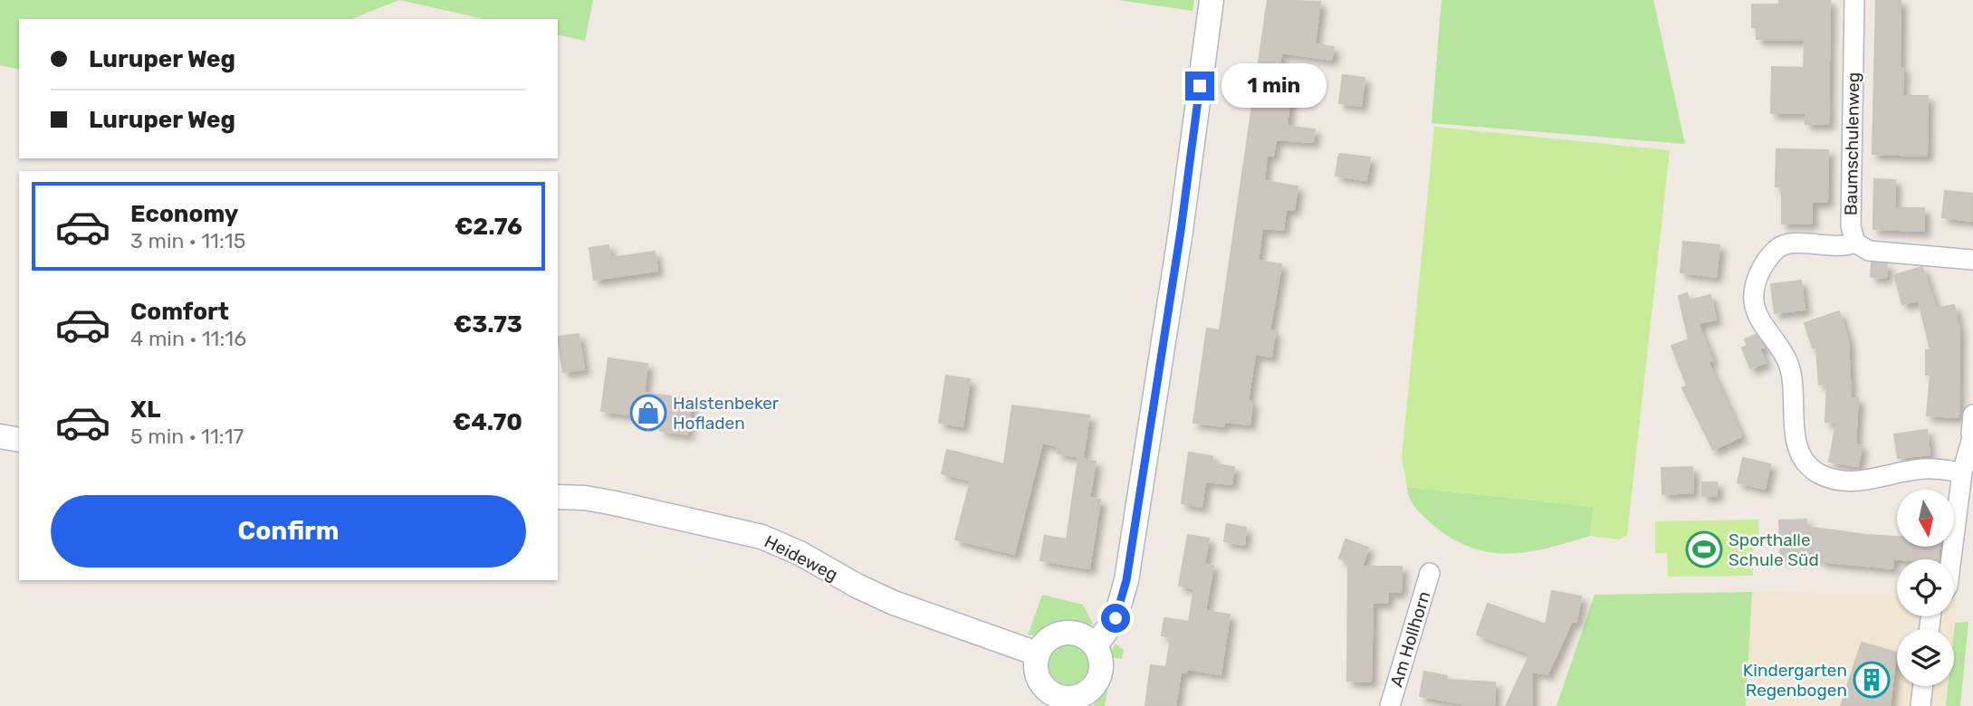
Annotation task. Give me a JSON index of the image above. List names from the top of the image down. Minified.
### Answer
{"streets":{"street":["Baumschulenweg","Heideweg","Am Hollhorn"]},"places":{"shop":["Halstenbeker Hofladen"],"sports":["Sporthalle Schule Süd"],"building":["Kindergarten Regenbogen"]},"north":"bottom","page":{"banner":["Luruper Weg","Luruper Weg"],"bubble":"1 min","list":[{"name":"Economy","note":"3 min · 11:15","value":"€2.76"},{"name":"Comfort","note":"4 min · 11:16","value":"€3.73"},{"name":"XL","note":"5 min · 11:17","value":"€4.70"}],"buttons":"Confirm"}}
